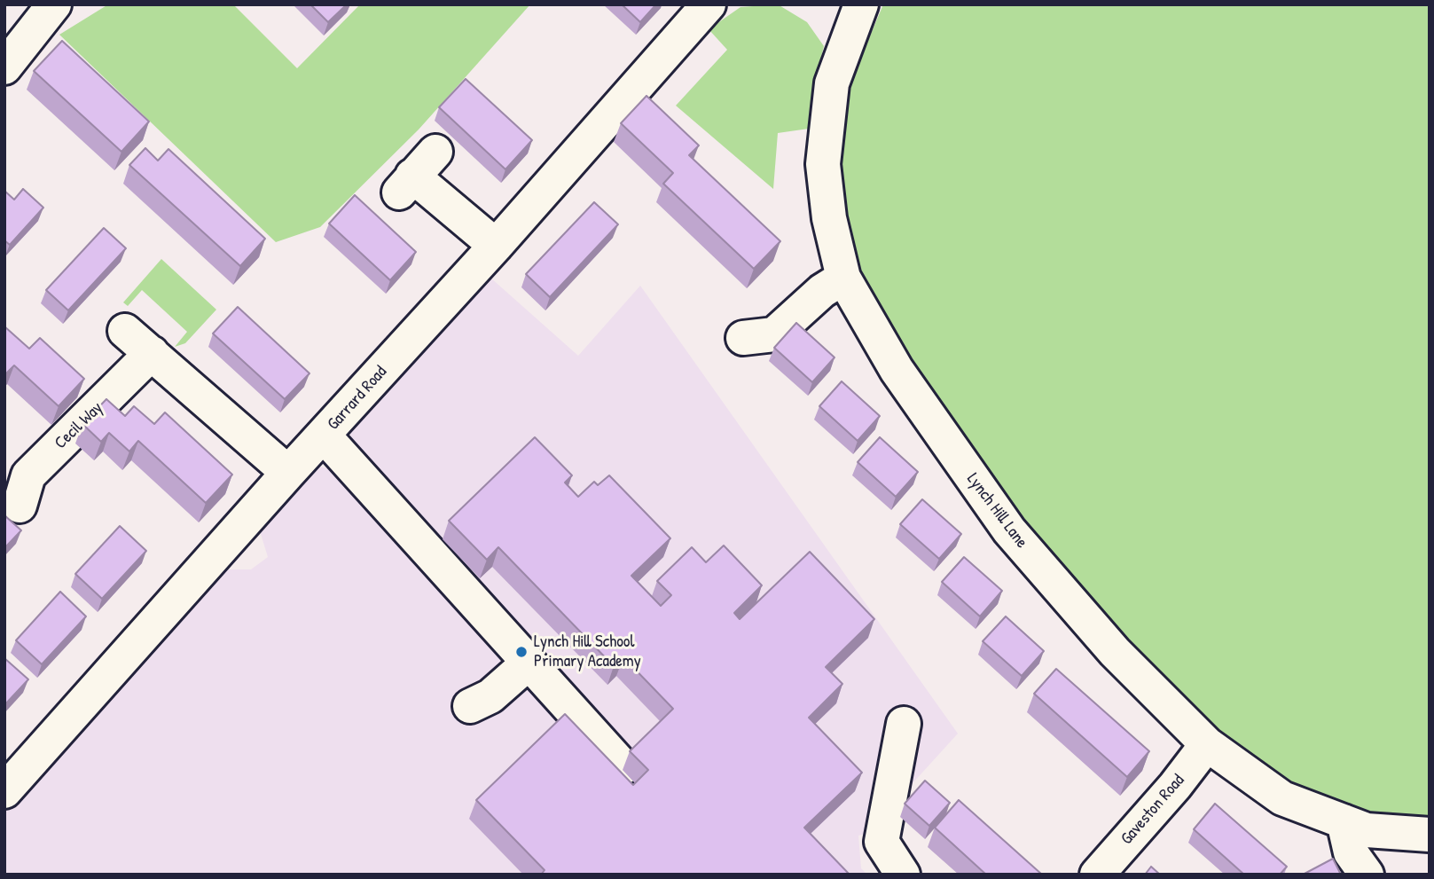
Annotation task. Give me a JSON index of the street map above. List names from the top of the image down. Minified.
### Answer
{"streets":{"street":["Garrard Road","Cecil Way","Lynch Hill Lane","Gaveston Road"]},"crossings":[["Lynch Hill Lane","Gaveston Road"]],"places":["Lynch Hill School Primary Academy"]}
